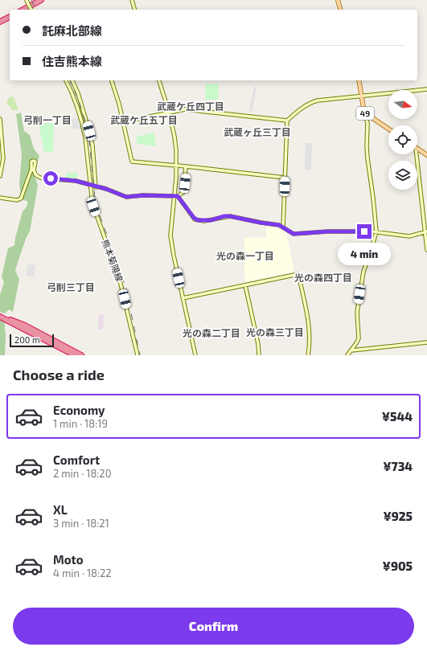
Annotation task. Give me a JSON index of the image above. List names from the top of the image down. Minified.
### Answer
{"streets":{"main road":["49"],"street":["熊本菊陽線"]},"districts":["武蔵ケ丘四丁目","弓削一丁目","武蔵ケ丘五丁目","武蔵ヶ丘三丁目","光の森一丁目","光の森四丁目","弓削三丁目","光の森三丁目","光の森二丁目"],"scale_bar":"200 m","north":"right","page":{"banner":["託麻北部線","住吉熊本線"],"bubble":"4 min","scale":"200 m","heading":"Choose a ride","list":[{"name":"Economy","note":"1 min · 18:19","value":"¥544"},{"name":"Comfort","note":"2 min · 18:20","value":"¥734"},{"name":"XL","note":"3 min · 18:21","value":"¥925"},{"name":"Moto","note":"4 min · 18:22","value":"¥905"}],"buttons":"Confirm"}}
